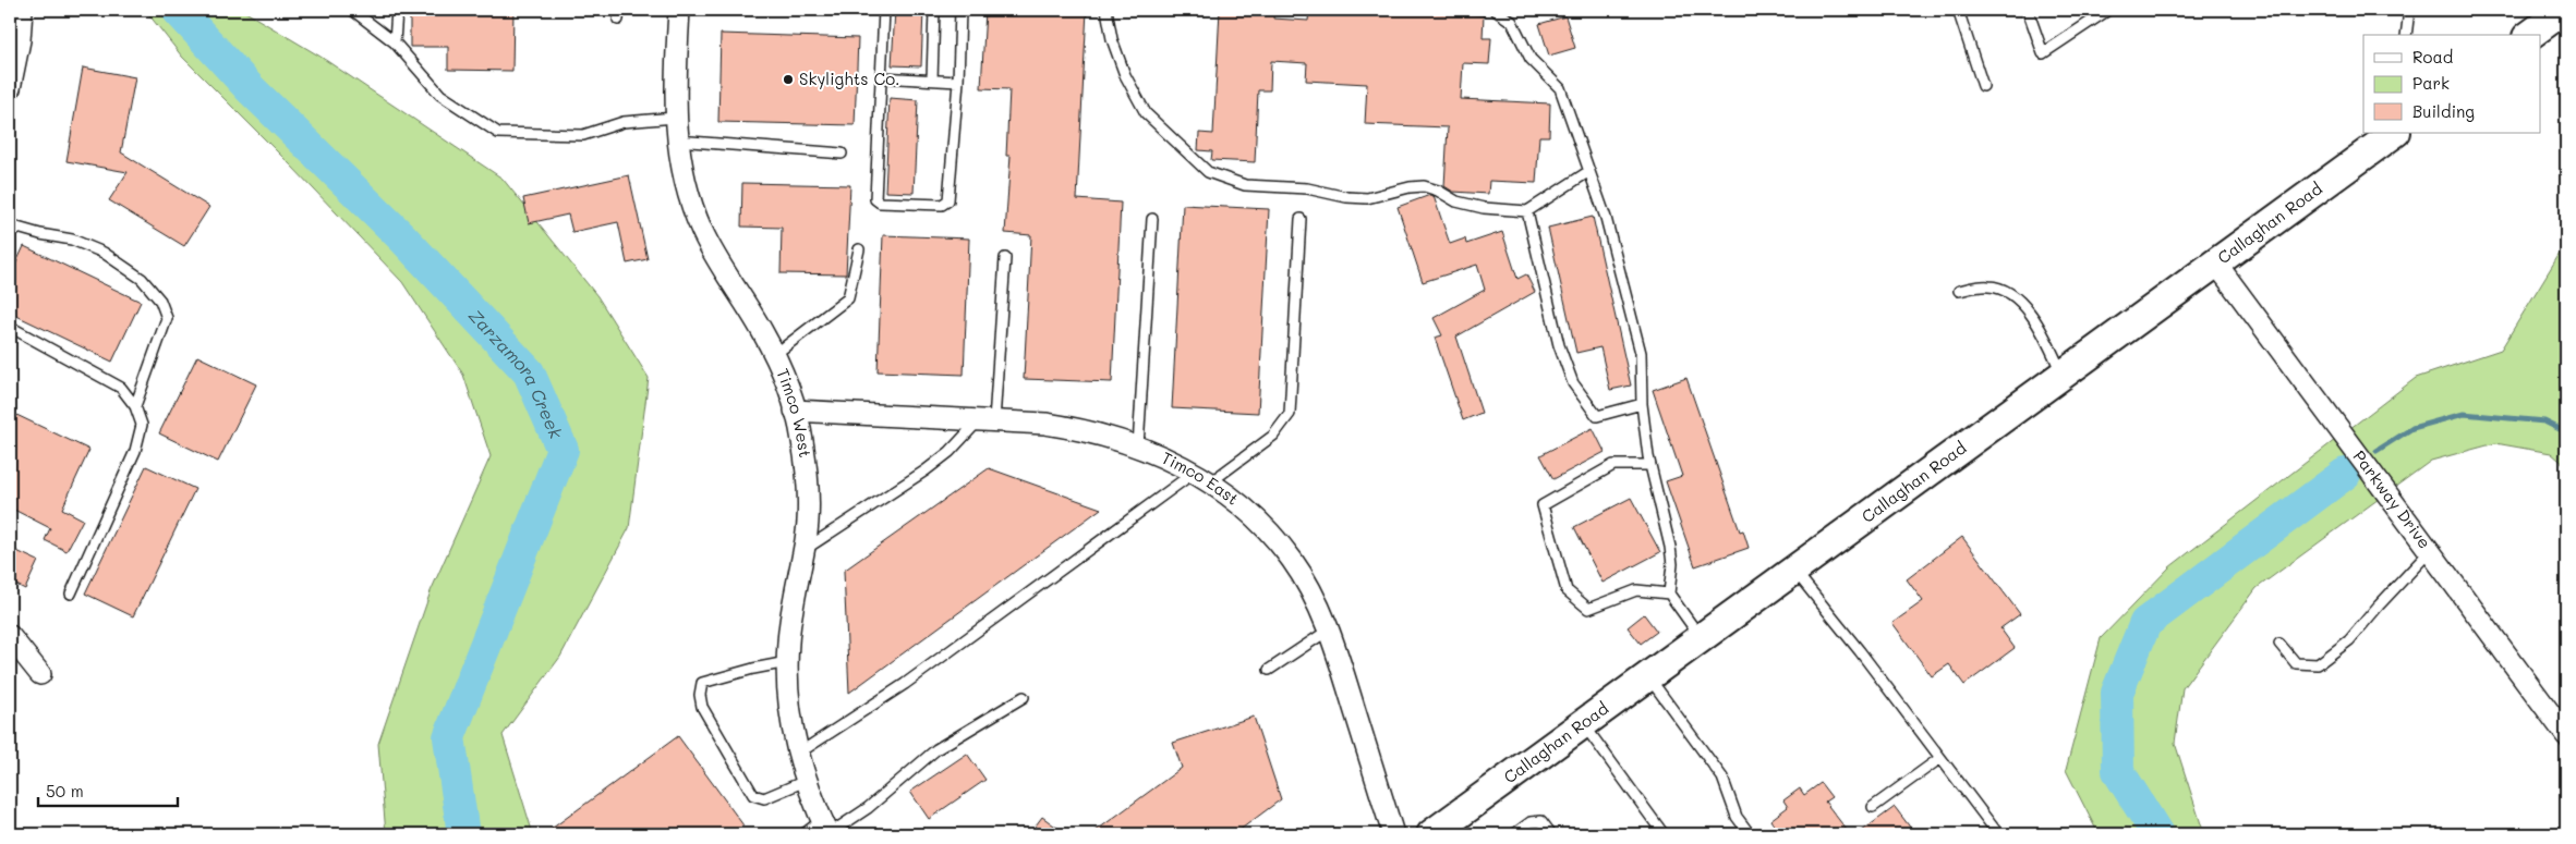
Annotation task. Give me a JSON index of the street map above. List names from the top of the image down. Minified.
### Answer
{"streets":{"main road":["Callaghan Road"],"street":["Timco West","Timco East","Parkway Drive"]},"crossings":[["Callaghan Road","Parkway Drive"],["Timco West","Timco East"]],"water":["Zarzamora Creek"],"places":["Skylights Co."],"legend":["Road","Park","Building"],"scale_bar":"50 m"}
